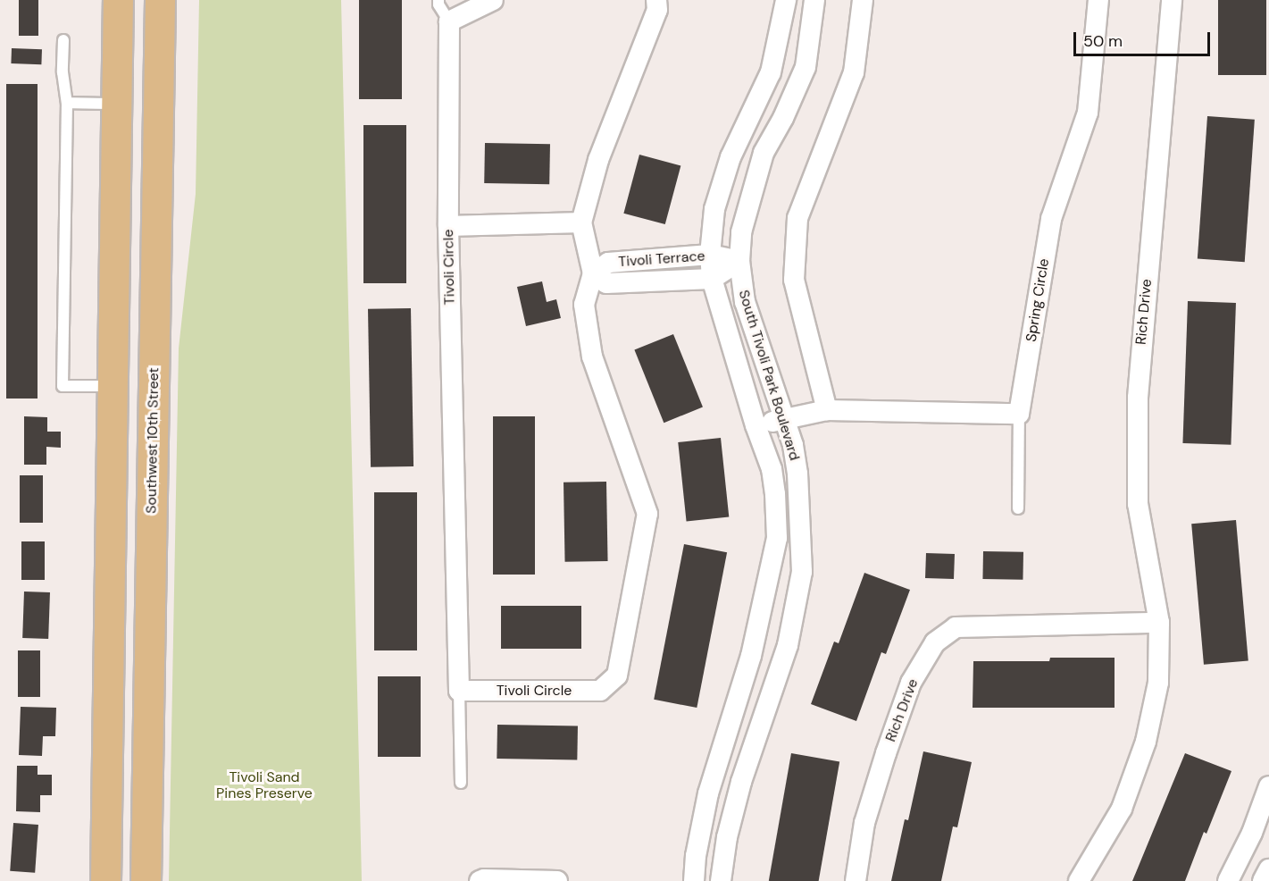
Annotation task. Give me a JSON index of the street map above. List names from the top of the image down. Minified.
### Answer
{"streets":{"main road":["Southwest 10th Street"],"street":["Tivoli Terrace","Tivoli Circle","Spring Circle","Rich Drive","South Tivoli Park Boulevard"]},"crossings":[["Tivoli Terrace","Tivoli Circle"],["Tivoli Terrace","South Tivoli Park Boulevard"]],"parks":["Tivoli Sand Pines Preserve"],"scale_bar":"50 m"}
